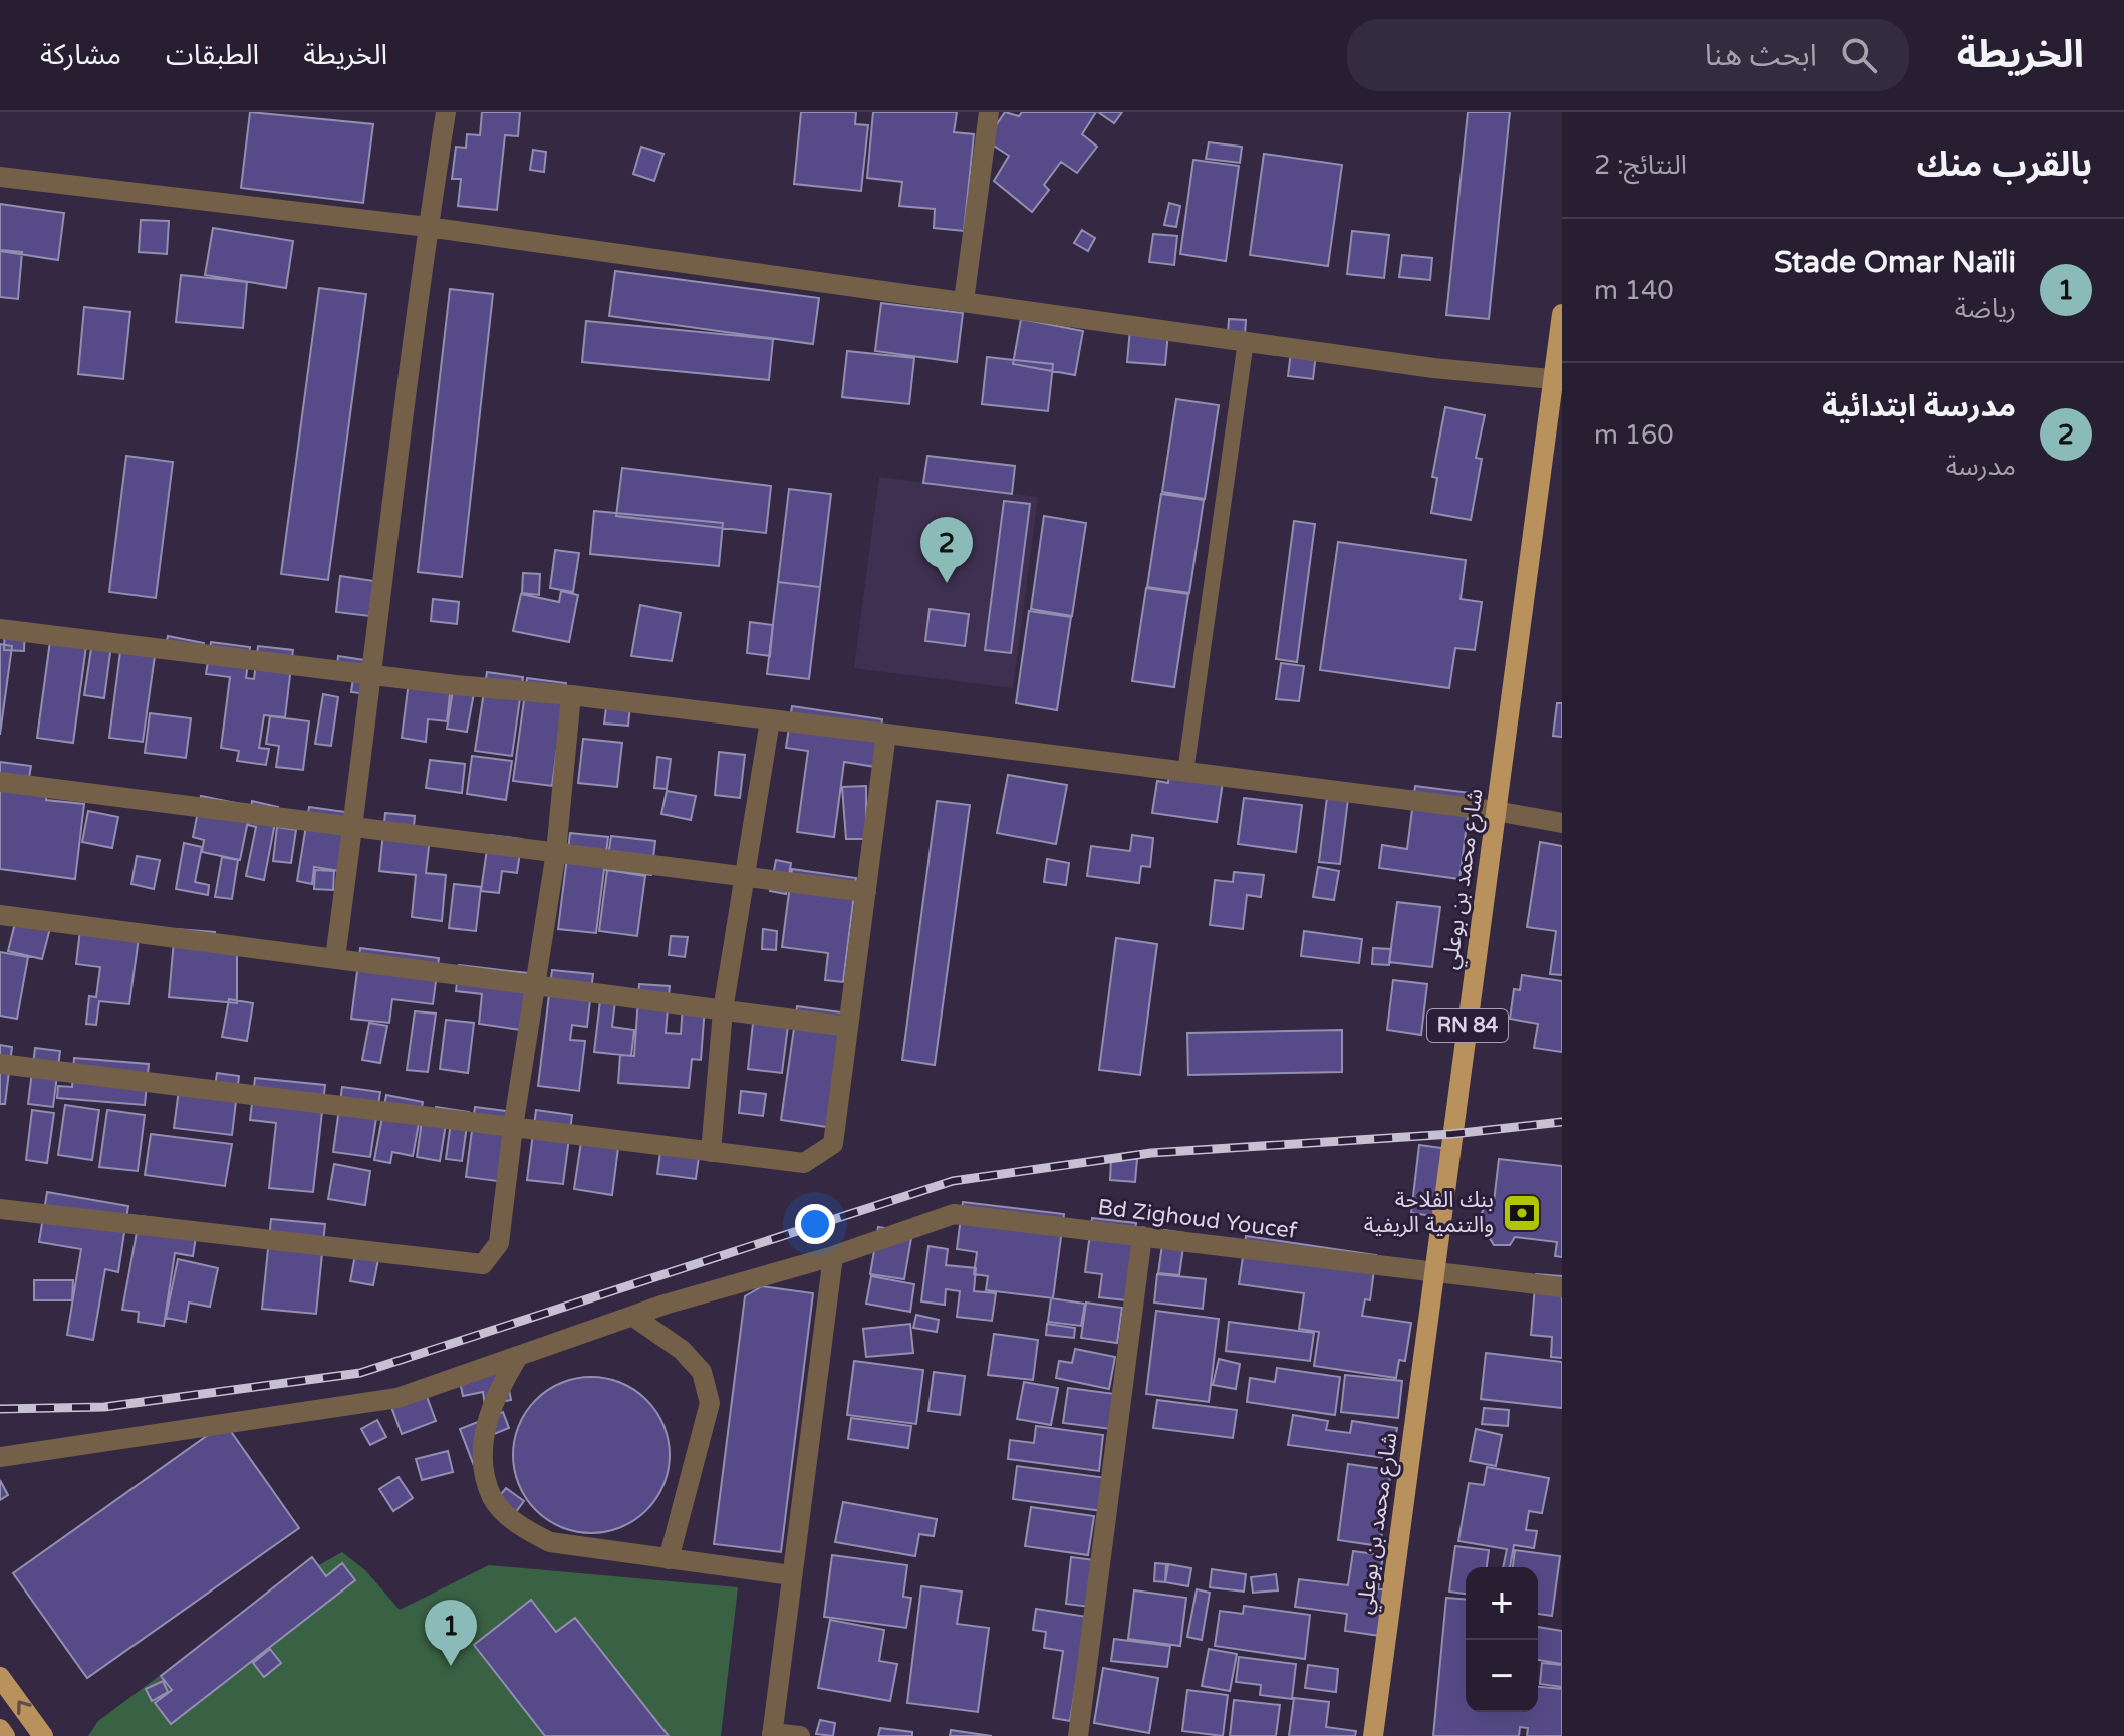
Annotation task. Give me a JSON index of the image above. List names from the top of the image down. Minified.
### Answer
{"streets":{"main road":["شارع محمد بن بوعلي","RN 84"],"street":["Bd Zighoud Youcef"]},"crossings":[["شارع محمد بن بوعلي","Bd Zighoud Youcef"]],"places":{"bank":["بنك الفلاحة والتنمية الريفية"]},"page":{"header":"الخريطة","search":"ابحث هنا","nav":["الخريطة","الطبقات","مشاركة"],"heading":["بالقرب منك","النتائج: 2"],"list":[{"mark":"1","name":"Stade Omar Naïli","note":"رياضة","value":"140 m"},{"mark":"2","name":"مدرسة ابتدائية","note":"مدرسة","value":"160 m"}],"pins":["2","1"],"map_buttons":["+","−"]}}
